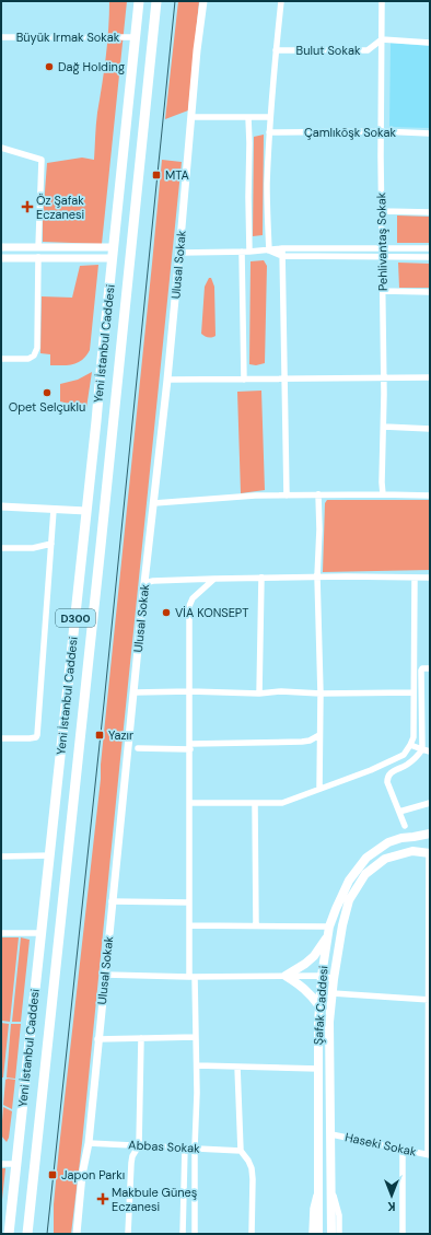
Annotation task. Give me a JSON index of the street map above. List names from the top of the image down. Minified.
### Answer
{"streets":{"highway":["Yeni İstanbul Caddesi","D300"],"main road":["Şafak Caddesi"],"street":["Büyük Irmak Sokak","Bulut Sokak","Çamlıköşk Sokak","Pehlivantaş Sokak","Ulusal Sokak","Haseki Sokak","Abbas Sokak"]},"crossings":[["Büyük Irmak Sokak","Yeni İstanbul Caddesi"],["Bulut Sokak","Pehlivantaş Sokak"],["Çamlıköşk Sokak","Pehlivantaş Sokak"],["Ulusal Sokak","Abbas Sokak"],["Şafak Caddesi","Haseki Sokak"]],"places":{"other":["Dağ Holding","Opet Selçuklu","VİA KONSEPT"],"transit":["MTA","Yazır","Japon Parkı"],"health":["Öz Şafak Eczanesi","Makbule Güneş Eczanesi"]},"north":"bottom"}
